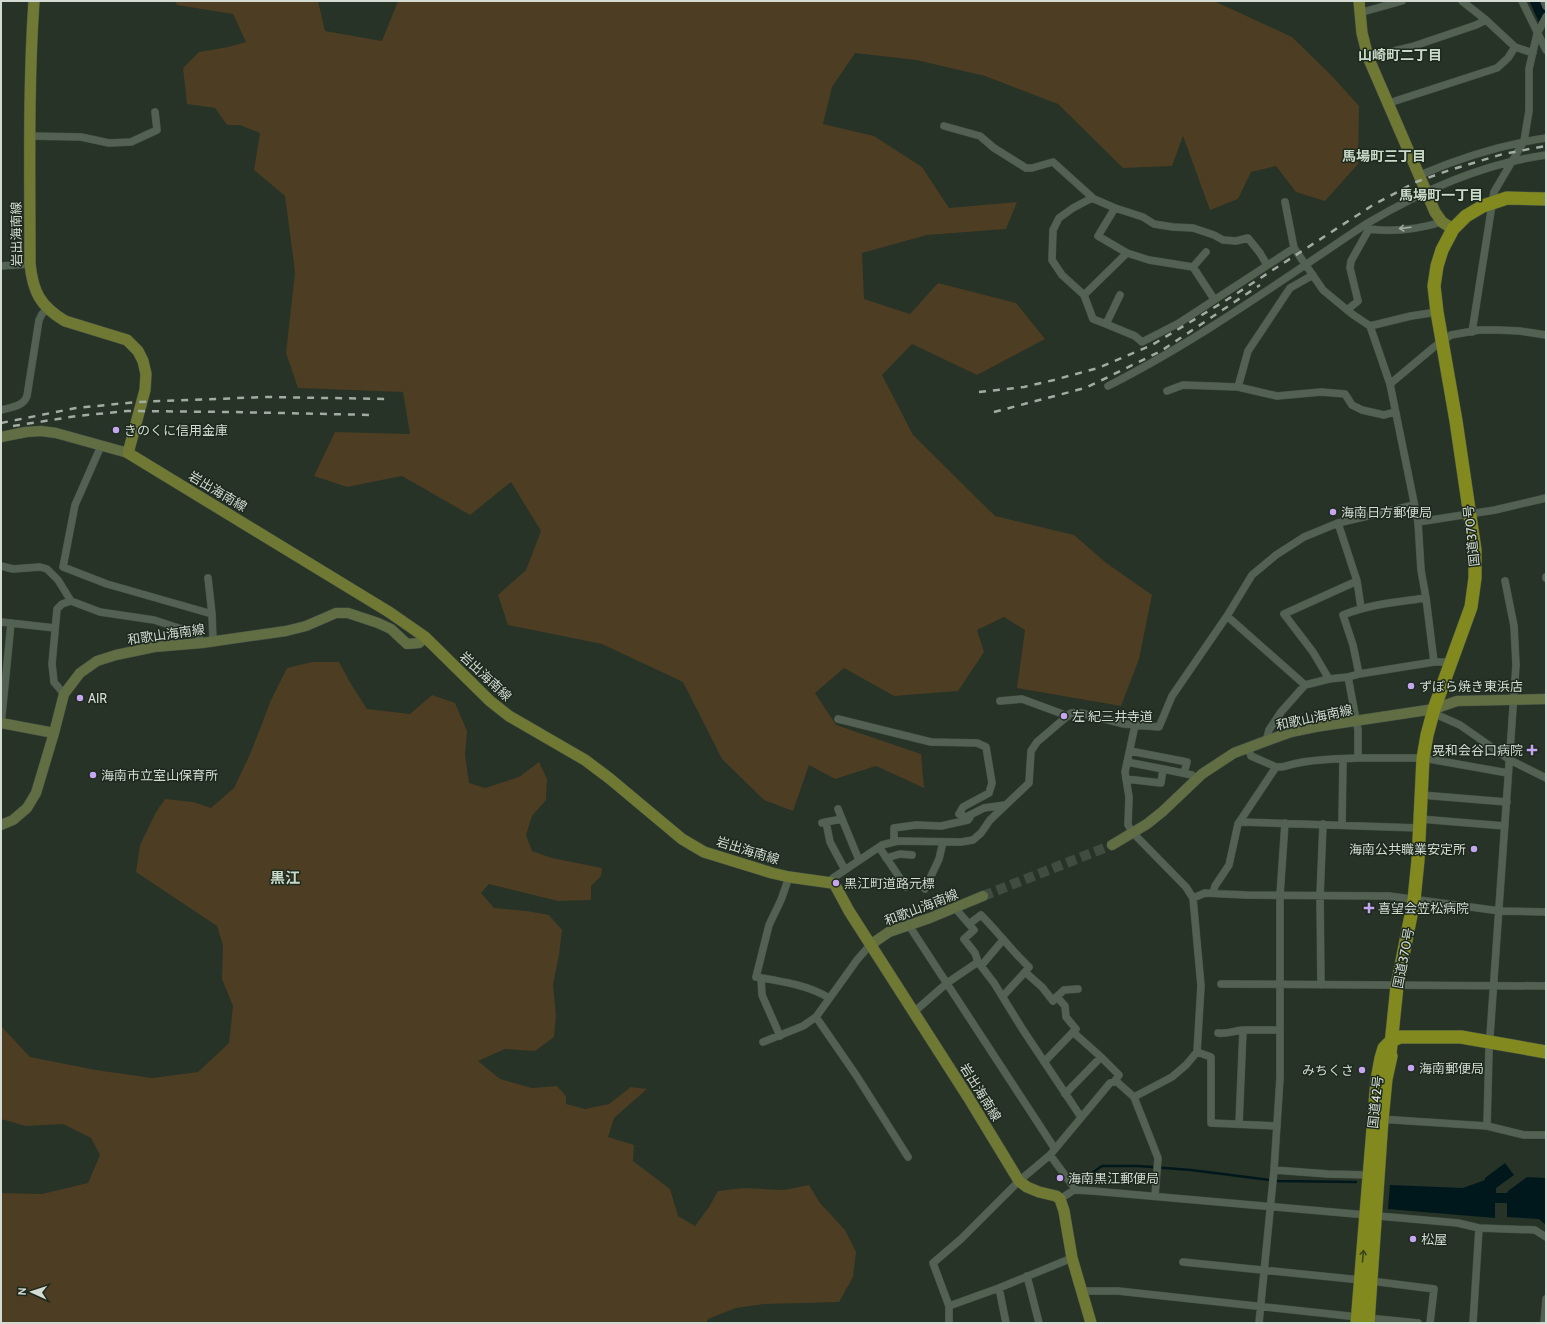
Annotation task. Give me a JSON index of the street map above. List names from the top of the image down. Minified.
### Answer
{"streets":{"highway":["国道370号","国道42号"],"main road":["岩出海南線","和歌山海南線"]},"crossings":[["岩出海南線","和歌山海南線"],["国道370号","和歌山海南線"],["国道370号","国道42号"]],"districts":["山崎町二丁目","馬場町三丁目","馬場町一丁目","黒江"],"places":{"other":["きのくに信用金庫","海南日方郵便局","ずぼら焼き東浜店","AIR","左 紀三井寺道","海南市立室山保育所","海南公共職業安定所","黒江町道路元標","海南郵便局","みちくさ","海南黒江郵便局","松屋"],"health":["晃和会谷口病院","喜望会笠松病院"]},"north":"left"}
